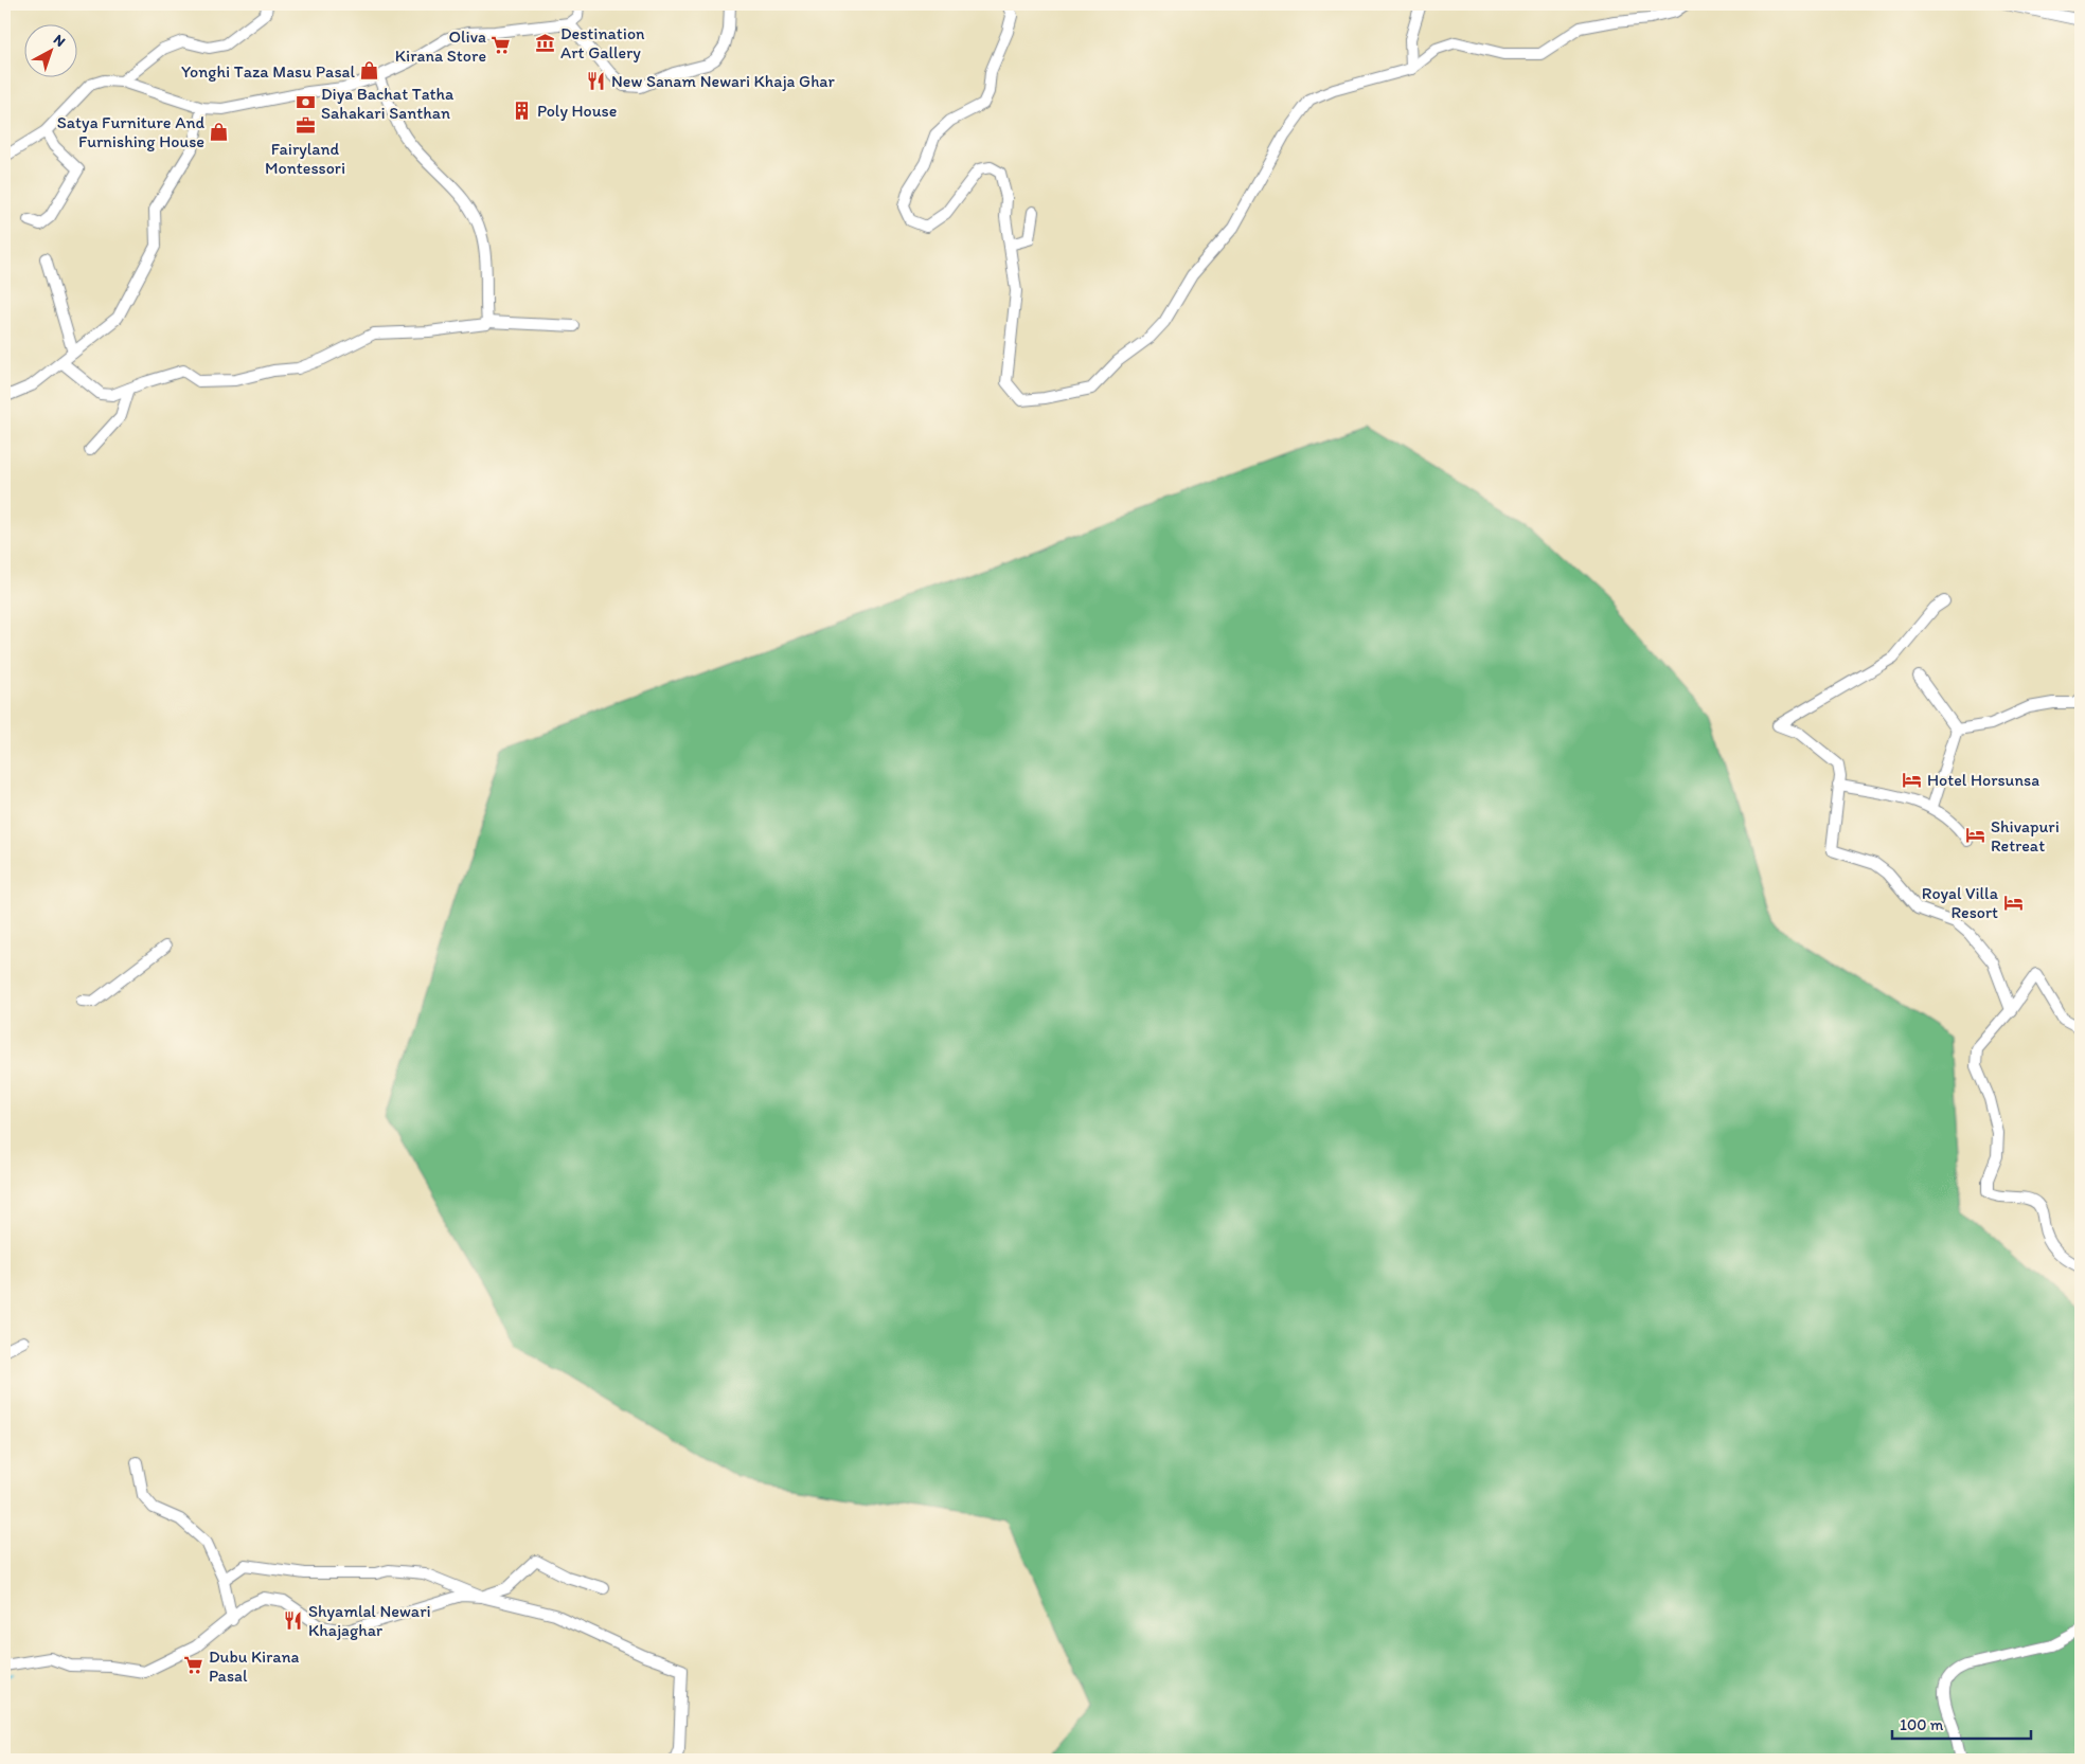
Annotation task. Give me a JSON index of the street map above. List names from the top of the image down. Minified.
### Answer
{"places":{"museum":["Destination Art Gallery"],"supermarket":["Oliva Kirana Store","Dubu Kirana Pasal"],"shop":["Yonghi Taza Masu Pasal","Satya Furniture And Furnishing House"],"restaurant":["New Sanam Newari Khaja Ghar","Shyamlal Newari Khajaghar"],"bank":["Diya Bachat Tatha Sahakari Santhan"],"building":["Poly House"],"office":["Fairyland Montessori"],"hotel":["Hotel Horsunsa","Shivapuri Retreat","Royal Villa Resort"]},"scale_bar":"100 m","north":"top right"}
